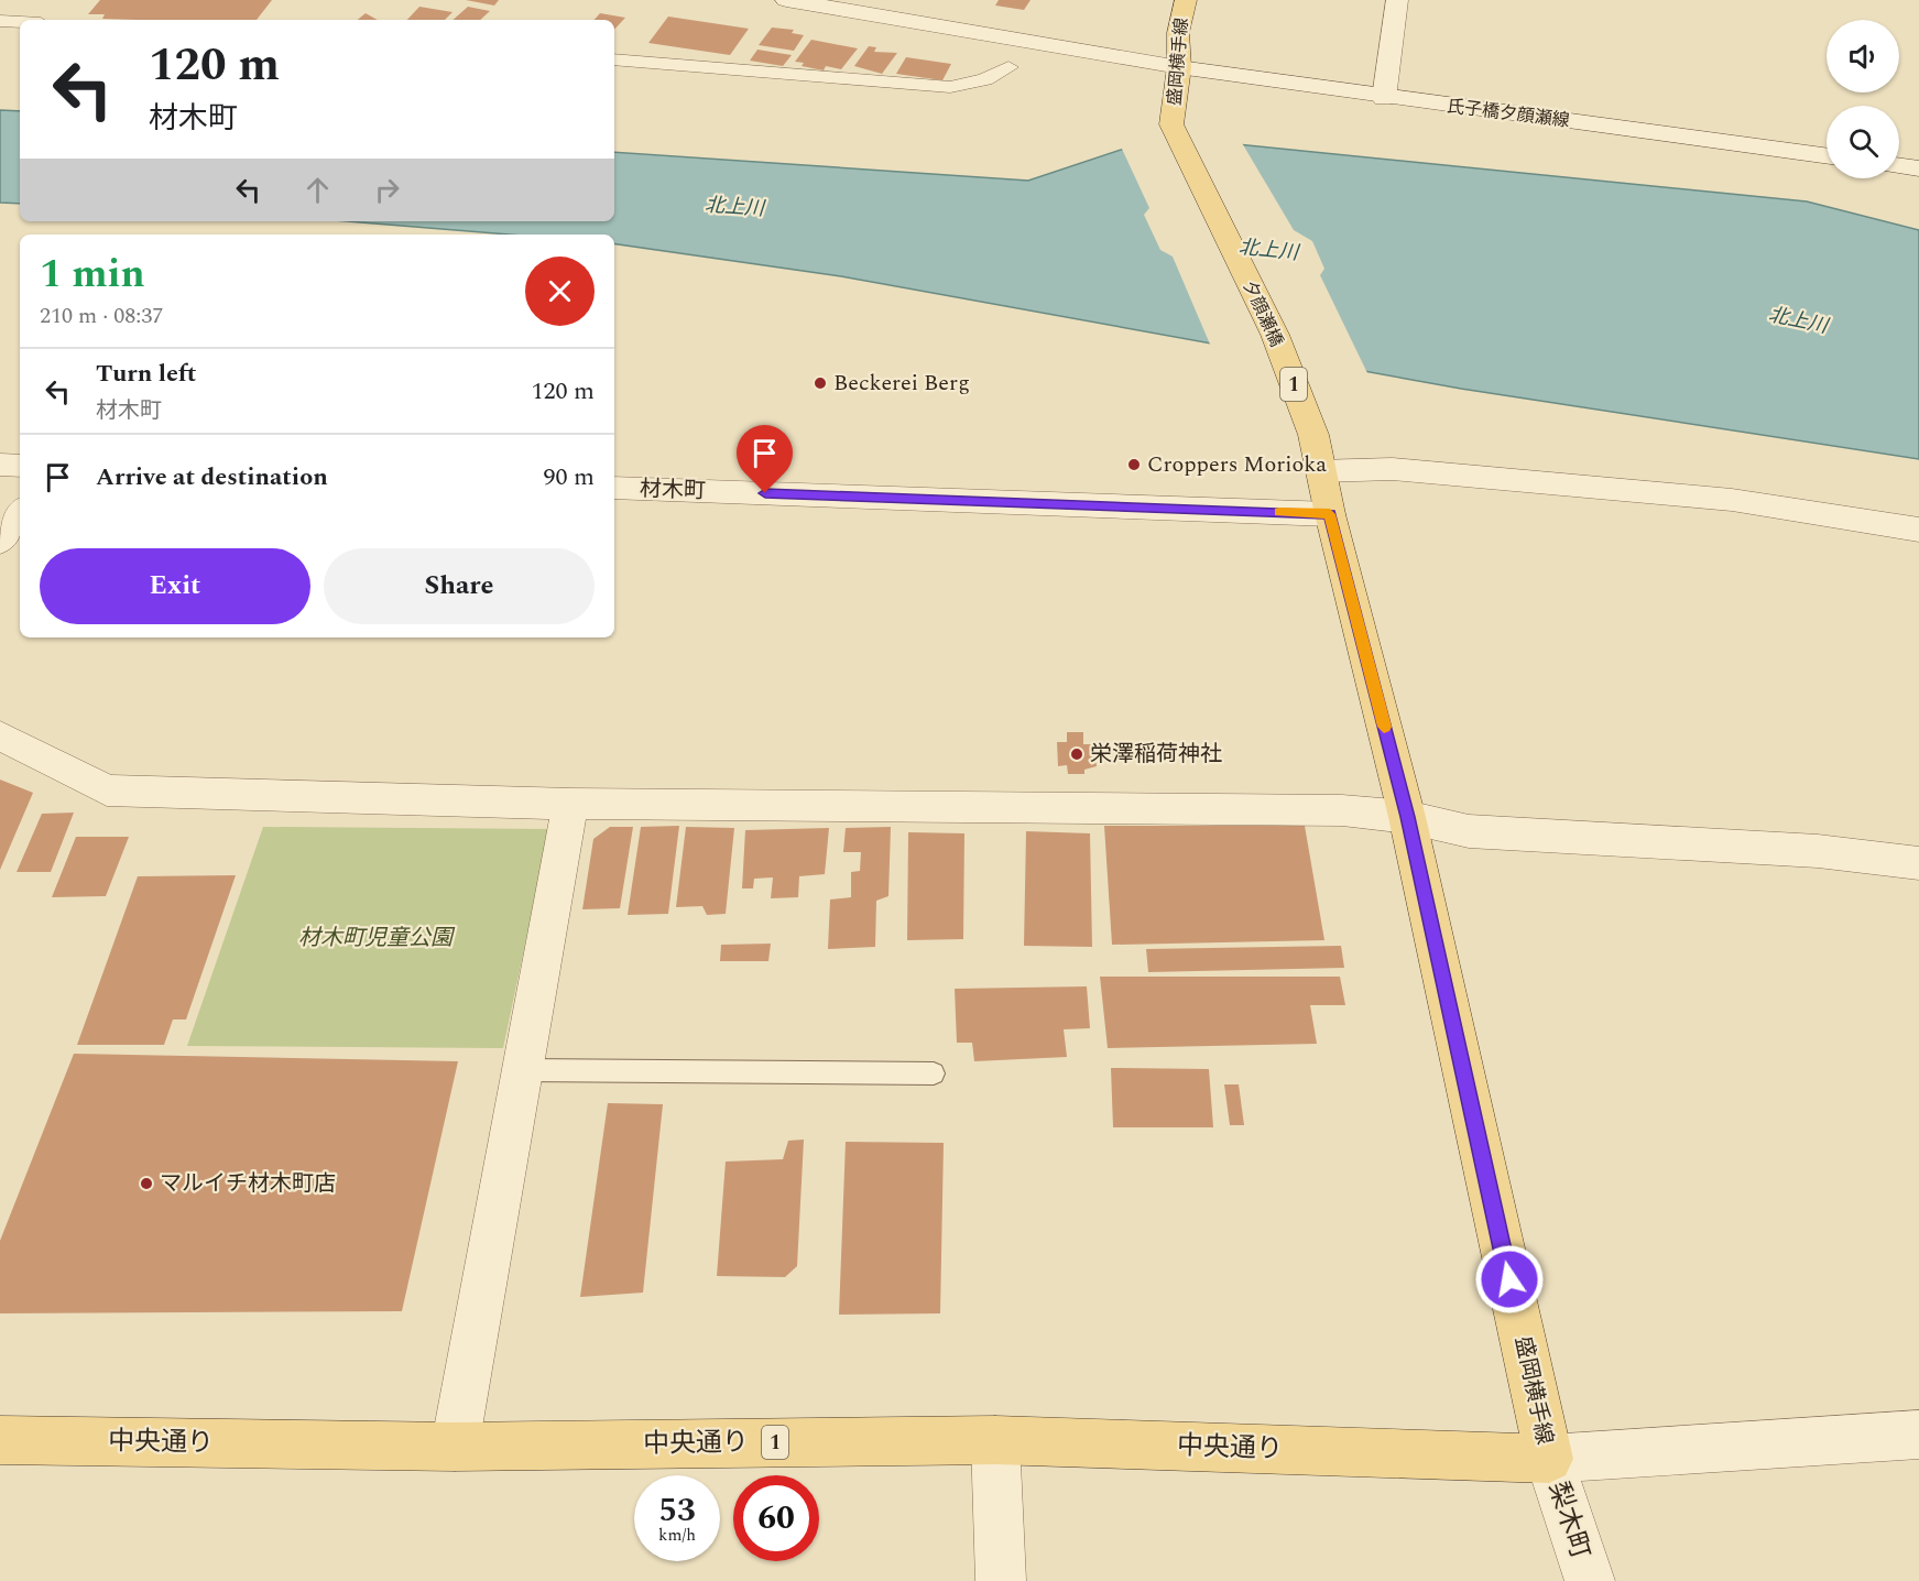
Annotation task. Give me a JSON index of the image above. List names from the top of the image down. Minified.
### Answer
{"streets":{"main road":["盛岡横手線","夕顔瀬橋","1","中央通り"],"street":["氏子橋夕顔瀬線","材木町","梨木町"]},"crossings":[["盛岡横手線","氏子橋夕顔瀬線"],["盛岡横手線","夕顔瀬橋"],["盛岡横手線","材木町"],["盛岡横手線","中央通り"],["盛岡横手線","梨木町"],["中央通り","梨木町"]],"water":["北上川"],"parks":["材木町児童公園"],"places":["Beckerei Berg","Croppers Morioka","栄澤稲荷神社","マルイチ材木町店"],"page":{"turn":["120 m","材木町"],"heading":["1 min","210 m · 08:37"],"list":[{"name":"Turn left","note":"材木町","value":"120 m"},{"name":"Arrive at destination","value":"90 m"}],"buttons":["Exit","Share"],"speed":"53 km/h","limit":"60"}}
